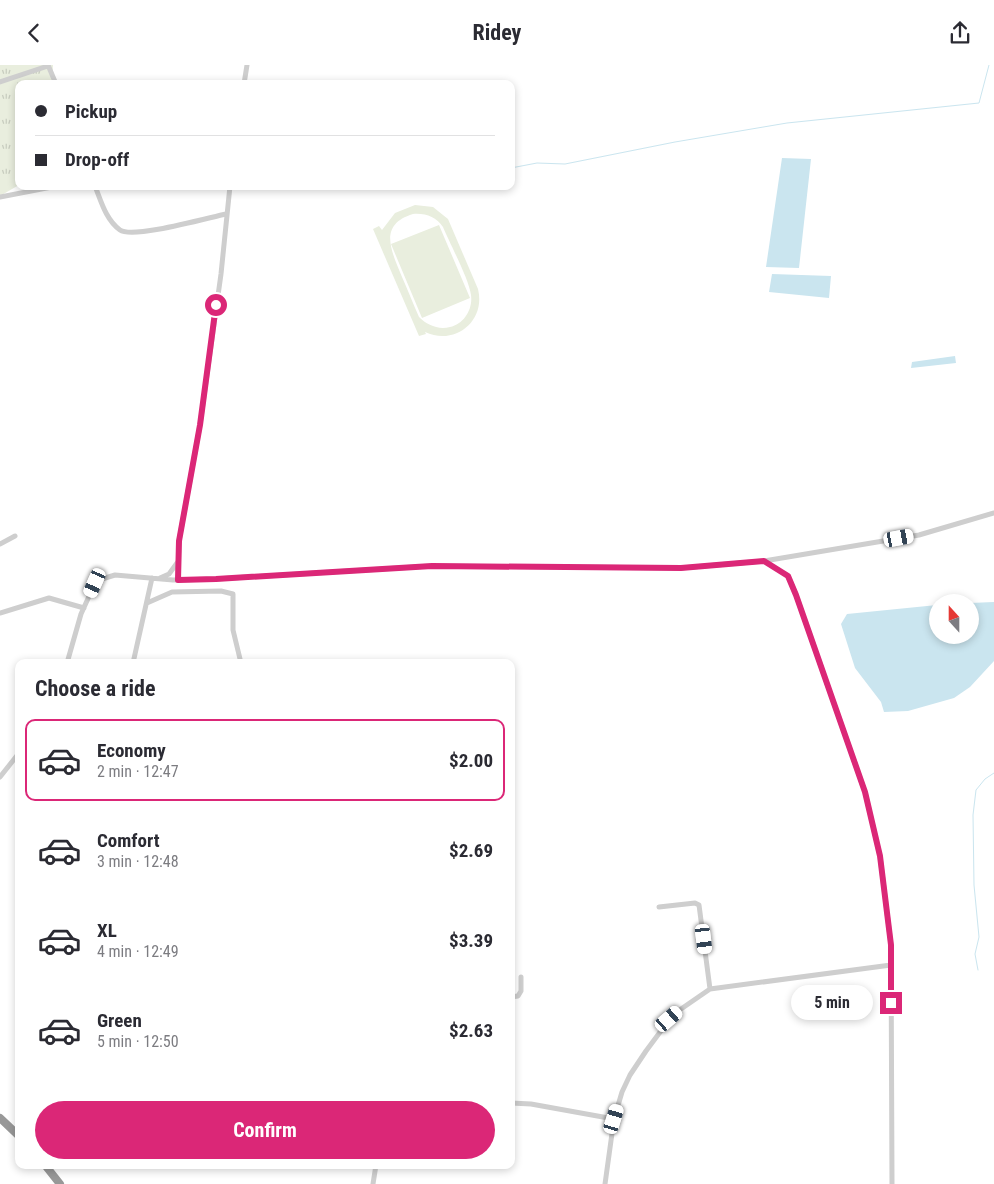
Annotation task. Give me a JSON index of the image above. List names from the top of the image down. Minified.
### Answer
{"north":"top","page":{"header":"Ridey","banner":["Pickup","Drop-off"],"heading":"Choose a ride","list":[{"name":"Economy","note":"2 min · 12:47","value":"$2.00"},{"name":"Comfort","note":"3 min · 12:48","value":"$2.69"},{"name":"XL","note":"4 min · 12:49","value":"$3.39"},{"name":"Green","note":"5 min · 12:50","value":"$2.63"}],"bubble":"5 min","buttons":"Confirm"}}
